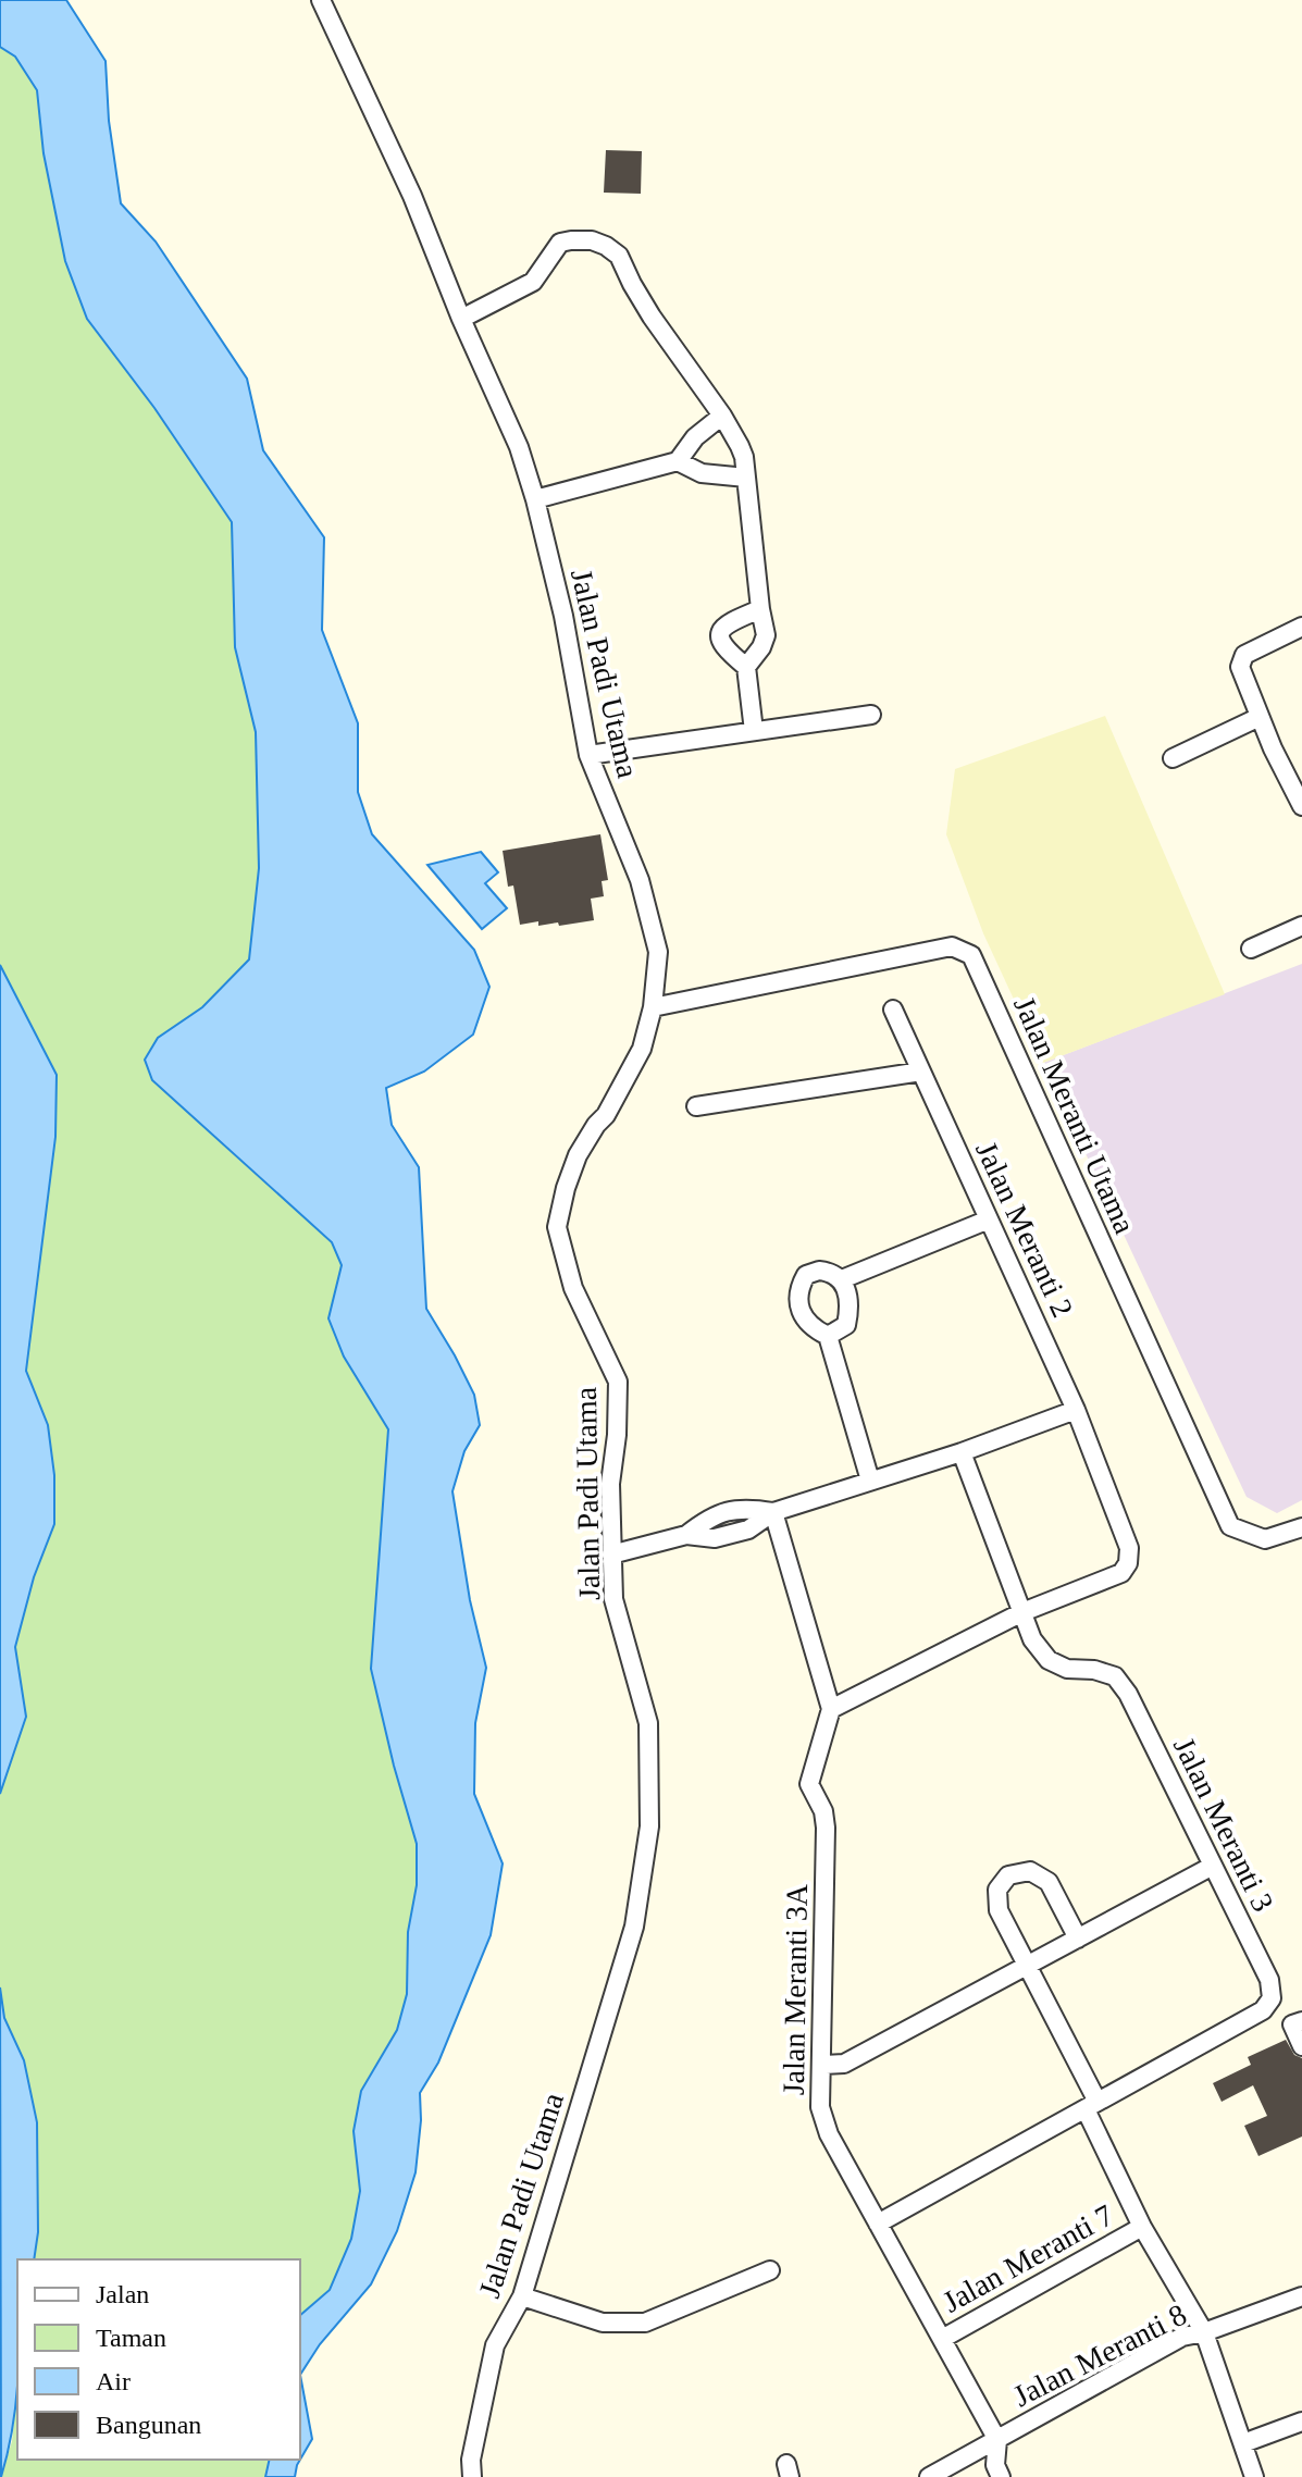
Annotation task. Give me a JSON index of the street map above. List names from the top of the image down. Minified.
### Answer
{"streets":{"street":["Jalan Padi Utama","Jalan Meranti Utama","Jalan Meranti 2","Jalan Meranti 3","Jalan Meranti 3A","Jalan Meranti 7","Jalan Meranti 8"]},"crossings":[["Jalan Padi Utama","Jalan Meranti Utama"],["Jalan Meranti 2","Jalan Meranti 3"],["Jalan Meranti 3","Jalan Meranti 3A"],["Jalan Meranti 3A","Jalan Meranti 7"],["Jalan Meranti 3A","Jalan Meranti 8"]],"legend":["Jalan","Taman","Air","Bangunan"]}
